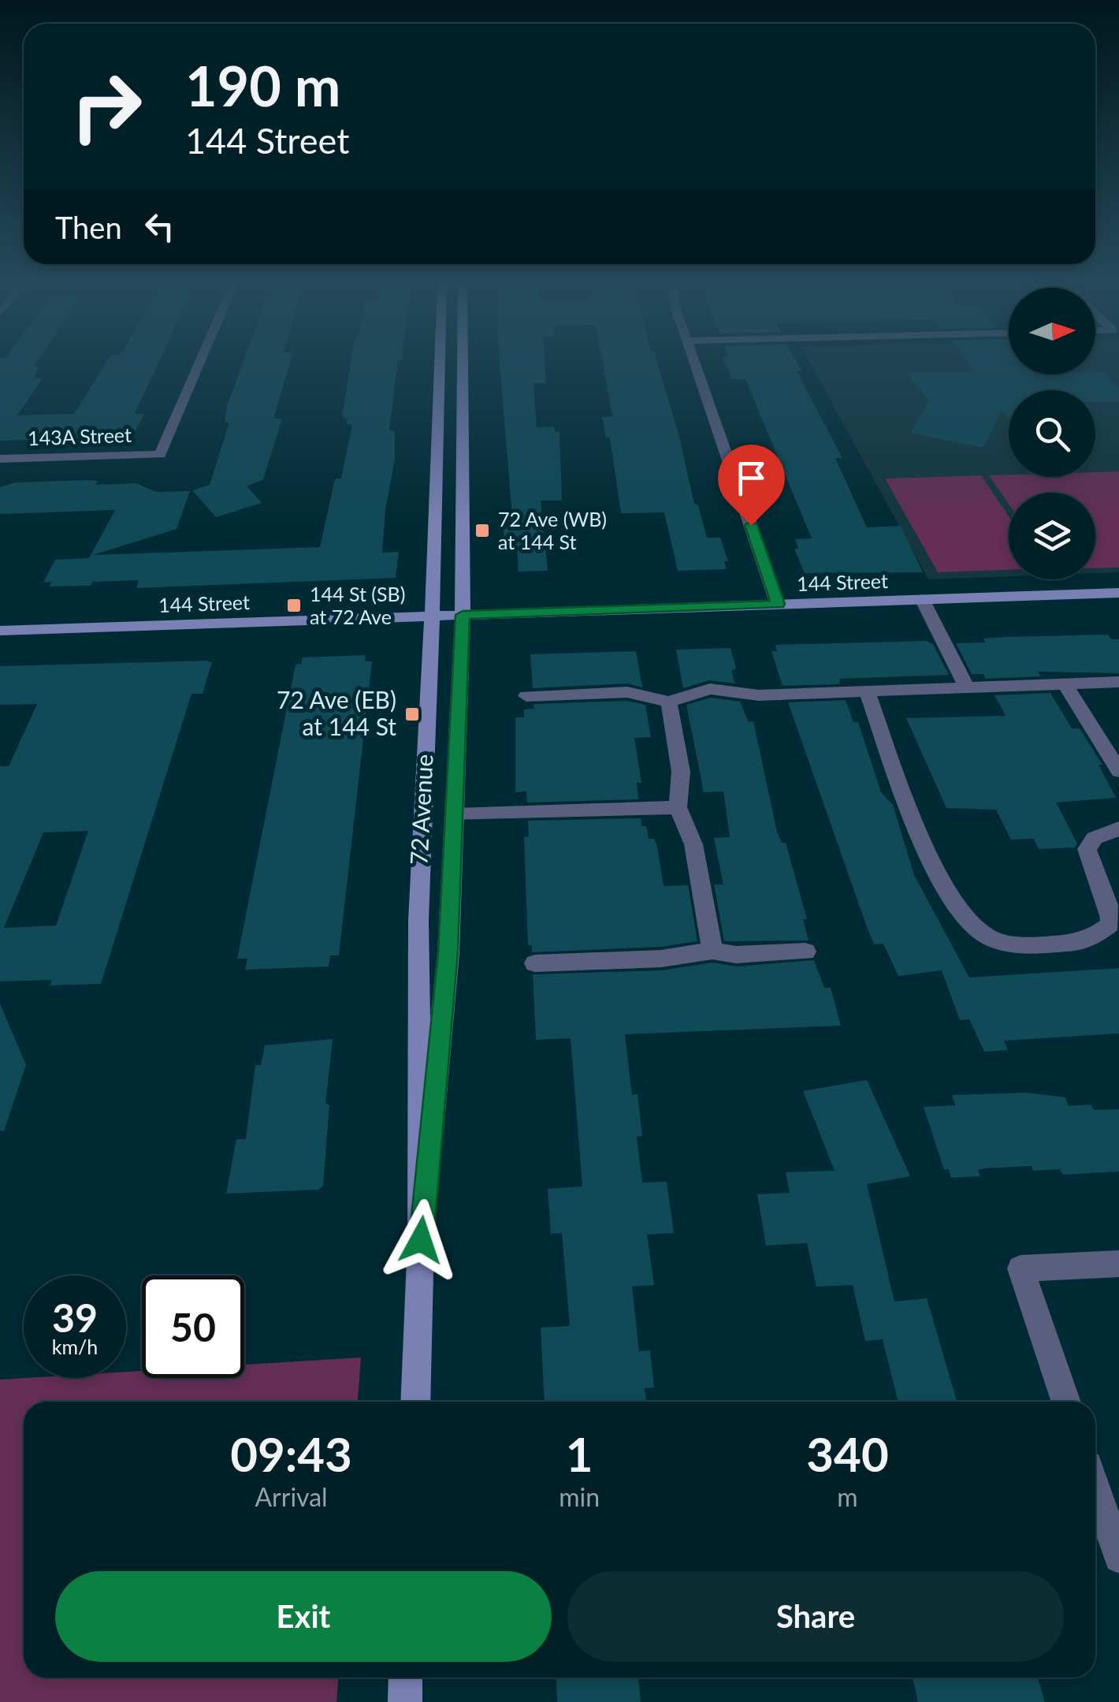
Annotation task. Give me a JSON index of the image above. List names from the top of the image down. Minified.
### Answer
{"streets":{"main road":["144 Street","72 Avenue"],"street":["143A Street"]},"crossings":[["144 Street","72 Avenue"]],"places":{"transit":["72 Ave (WB) at 144 St","144 St (SB) at 72 Ave","72 Ave (EB) at 144 St"]},"north":"right","page":{"turn":["190 m","144 Street"],"then":"Then","speed":"39 km/h","limit":"50","eta":["09:43","Arrival","1","min","340","m"],"buttons":["Exit","Share"]}}
